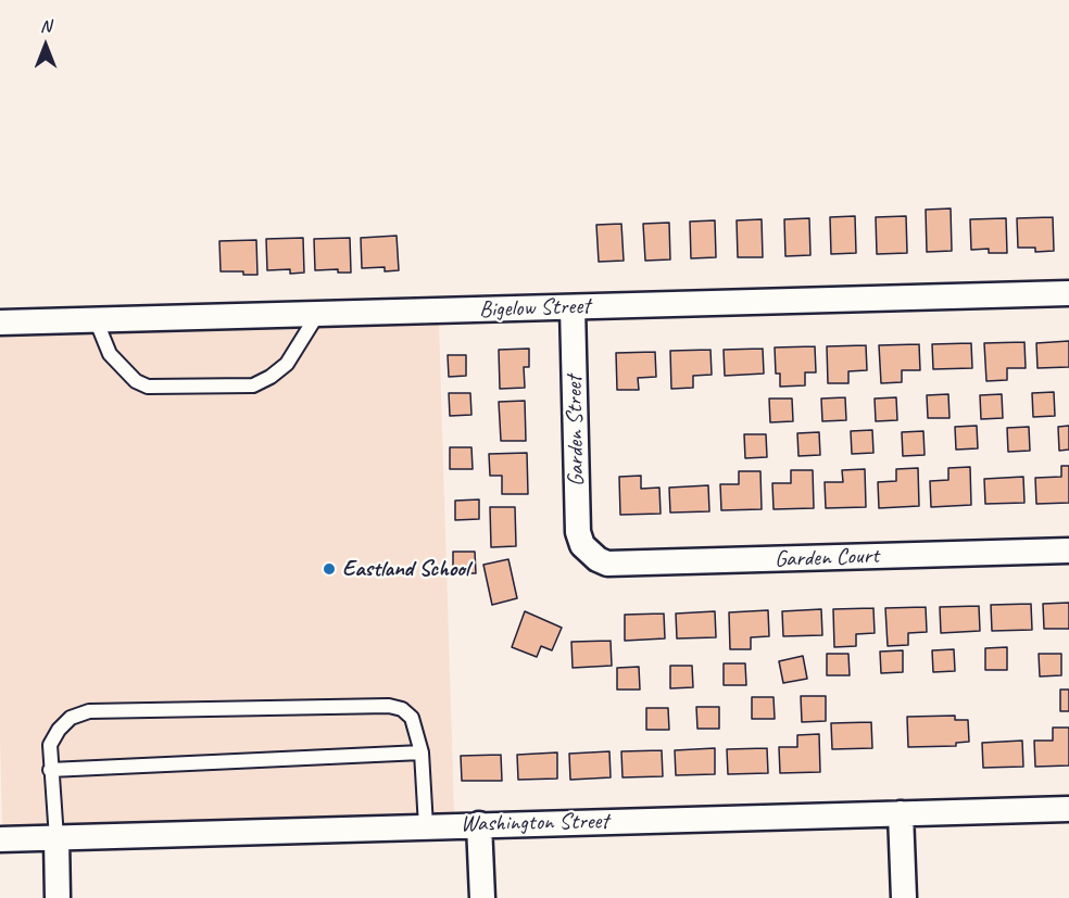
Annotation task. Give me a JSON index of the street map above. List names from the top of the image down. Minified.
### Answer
{"streets":{"street":["Bigelow Street","Garden Street","Garden Court","Washington Street"]},"crossings":[["Bigelow Street","Garden Street"],["Garden Street","Garden Court"]],"places":["Eastland School"],"north":"top"}
